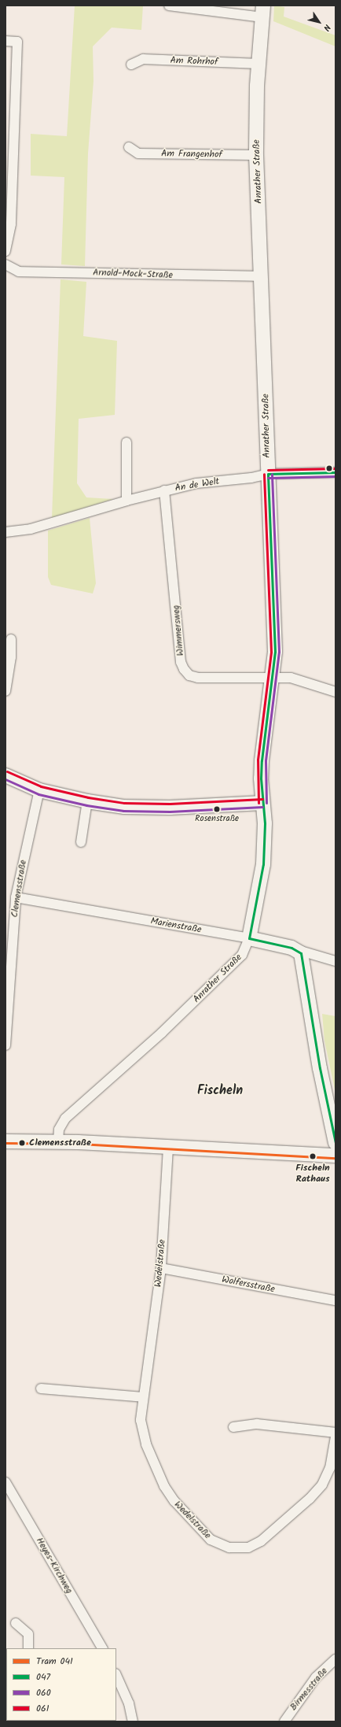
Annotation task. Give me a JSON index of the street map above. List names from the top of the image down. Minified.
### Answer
{"streets":{"main road":["Anrather Straße","Marienstraße"],"street":["Am Rohrhof","Am Frangenhof","Arnold-Mock-Straße","An de Welt","Wimmersweg","Clemensstraße","Wedelstraße","Wolfersstraße","Heyes-Kirchweg","Birmesstraße"]},"crossings":[["Am Rohrhof","Anrather Straße"],["Am Frangenhof","Anrather Straße"],["Anrather Straße","Arnold-Mock-Straße"],["Anrather Straße","An de Welt"],["Anrather Straße","Wimmersweg"],["Anrather Straße","Marienstraße"],["An de Welt","Wimmersweg"],["Clemensstraße","Marienstraße"],["Wedelstraße","Wolfersstraße"]],"districts":["Fischeln"],"places":["Rosenstraße","Clemensstraße","Fischeln Rathaus"],"lines":["transit line 061","transit line 047","transit line 060","tram line 041"],"legend":["Tram 041","047","060","061"],"north":"bottom right"}
